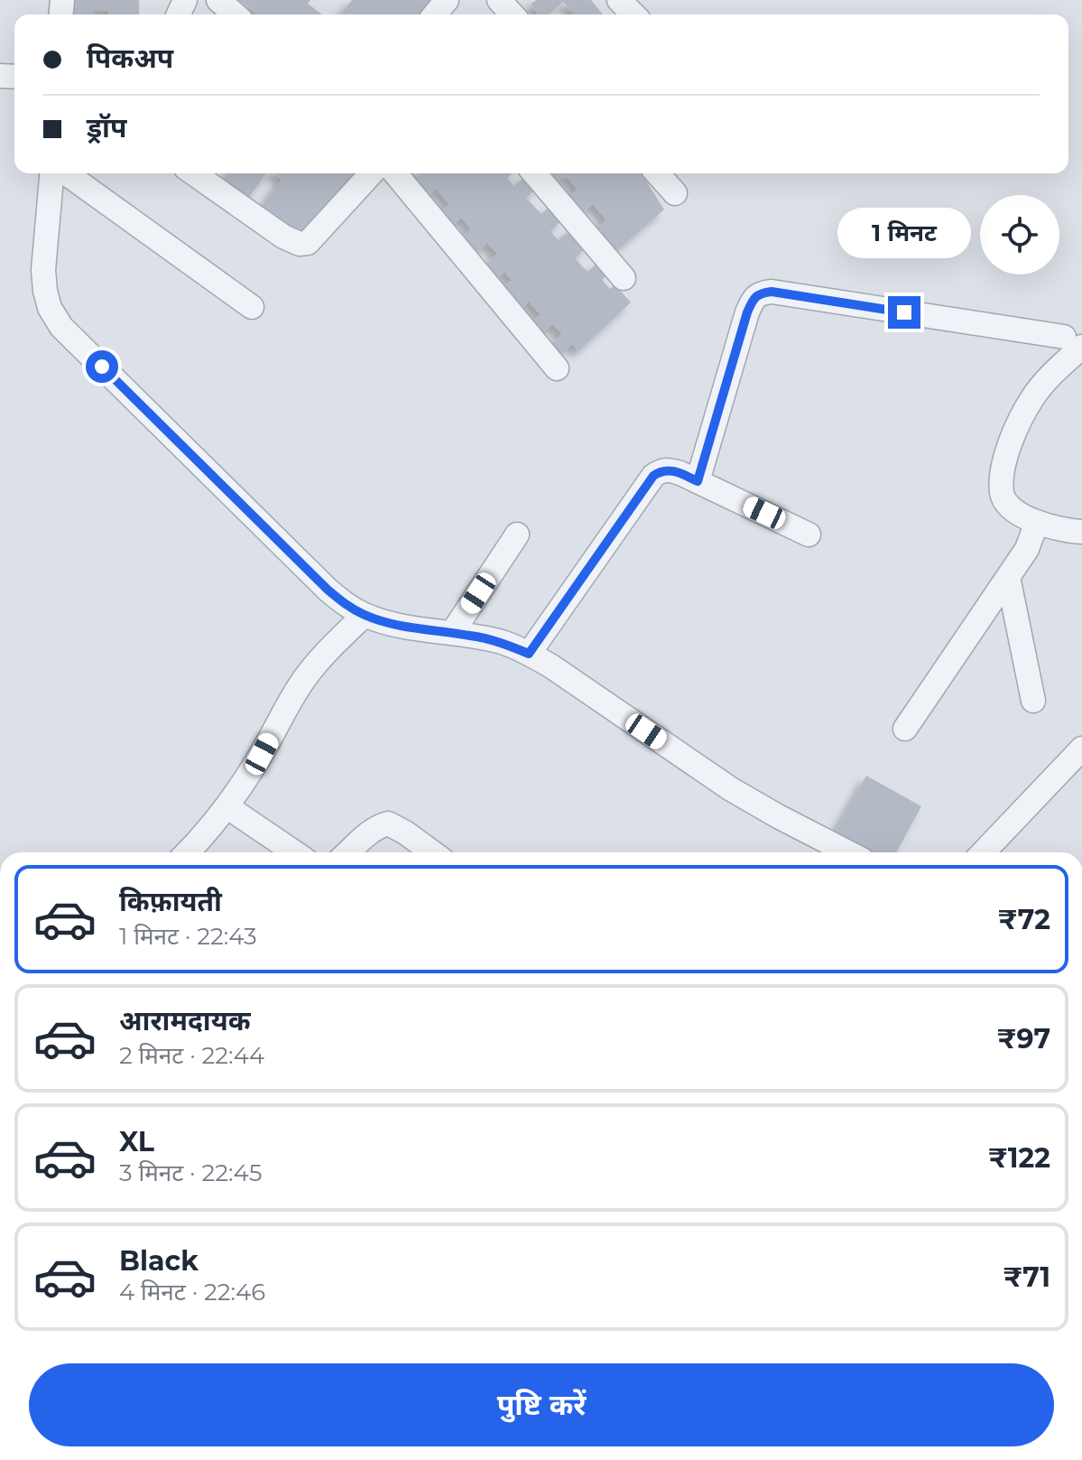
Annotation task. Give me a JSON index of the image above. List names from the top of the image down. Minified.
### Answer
{"page":{"banner":["पिकअप","ड्रॉप"],"bubble":"1 मिनट","list":[{"name":"किफ़ायती","note":"1 मिनट · 22:43","value":"₹72"},{"name":"आरामदायक","note":"2 मिनट · 22:44","value":"₹97"},{"name":"XL","note":"3 मिनट · 22:45","value":"₹122"},{"name":"Black","note":"4 मिनट · 22:46","value":"₹71"}],"buttons":"पुष्टि करें"}}
